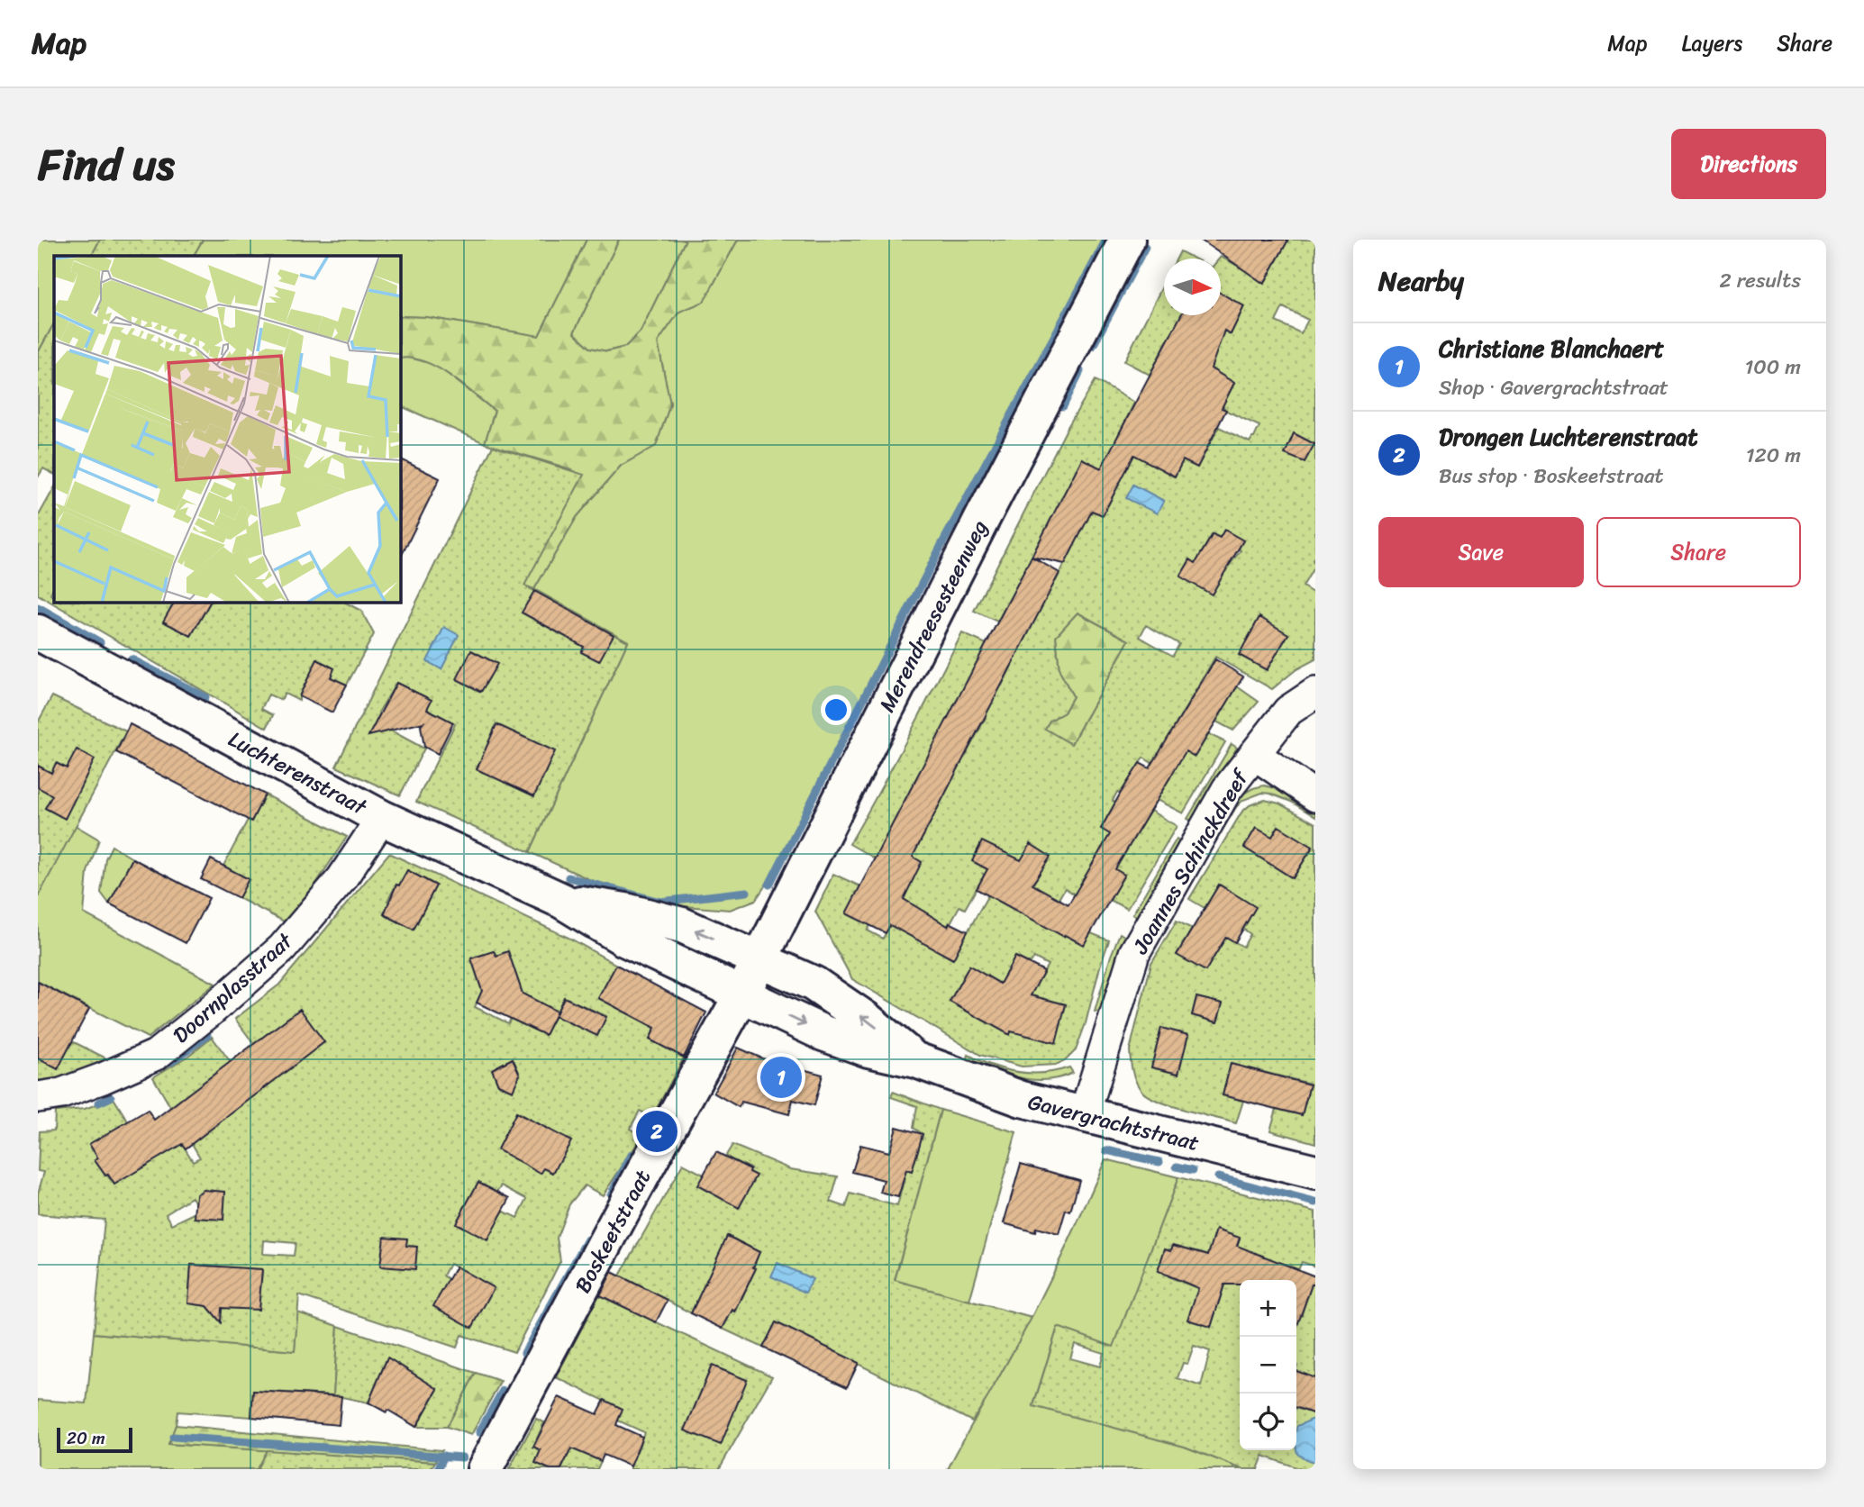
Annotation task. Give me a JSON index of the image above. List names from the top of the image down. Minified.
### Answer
{"streets":{"street":["Merendreesesteenweg","Luchterenstraat","Joannes Schinckdreef","Doornplasstraat","Gavergrachtstraat","Boskeetstraat"]},"crossings":[["Merendreesesteenweg","Luchterenstraat"],["Merendreesesteenweg","Gavergrachtstraat"],["Merendreesesteenweg","Boskeetstraat"],["Luchterenstraat","Doornplasstraat"],["Luchterenstraat","Gavergrachtstraat"],["Luchterenstraat","Boskeetstraat"],["Joannes Schinckdreef","Gavergrachtstraat"],["Gavergrachtstraat","Boskeetstraat"]],"scale_bar":"20 m","north":"right","page":{"header":"Map","nav":["Map","Layers","Share"],"title":"Find us","buttons":["Directions",["Save","Share"]],"heading":["Nearby","2 results"],"list":[{"mark":"1","name":"Christiane Blanchaert","note":"Shop · Gavergrachtstraat","value":"100 m"},{"mark":"2","name":"Drongen Luchterenstraat","note":"Bus stop · Boskeetstraat","value":"120 m"}],"pins":["1","2"],"map_buttons":["+","−"],"scale":"20 m"}}
